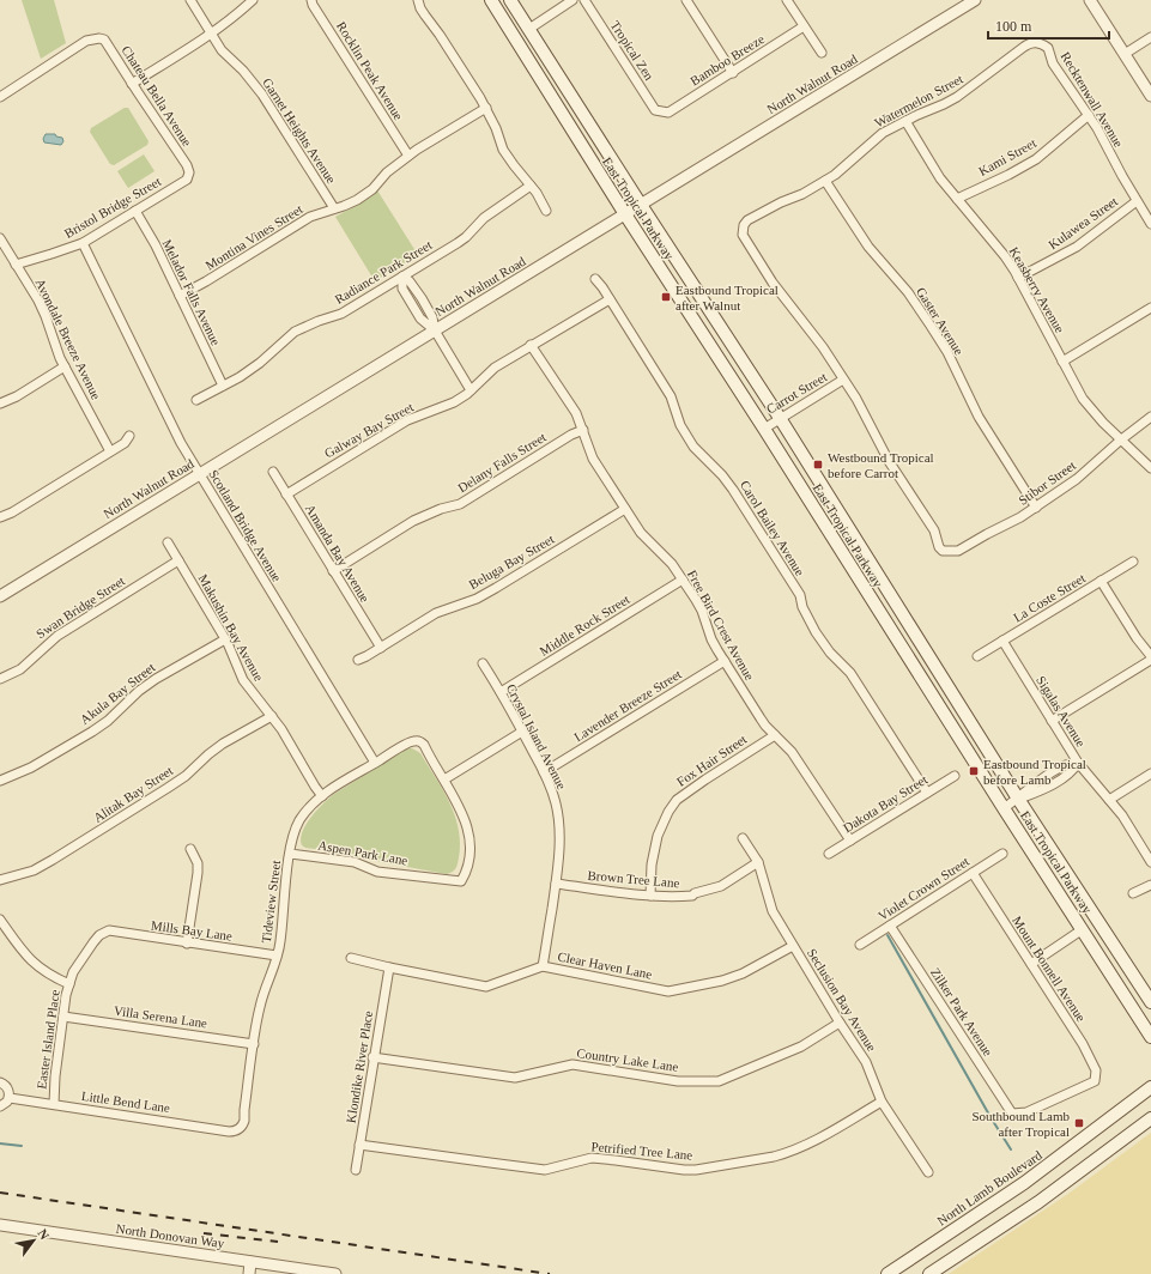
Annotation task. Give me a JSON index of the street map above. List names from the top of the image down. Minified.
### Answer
{"streets":{"main road":["East Tropical Parkway","North Lamb Boulevard"],"street":["Tropical Zen","Bamboo Breeze","Rocklin Peak Avenue","North Walnut Road","Chateau Bella Avenue","Recktenwall Avenue","Watermelon Street","Garnet Heights Avenue","Kami Street","Bristol Bridge Street","Kulawea Street","Montina Vines Street","Radiance Park Street","Keasberry Avenue","Melador Falls Avenue","Gaster Avenue","Avondale Breeze Avenue","Carrot Street","Galway Bay Street","Delany Falls Street","Stibor Street","Scotland Bridge Avenue","Carol Bailey Avenue","Amanda Bay Avenue","Beluga Bay Street","La Coste Street","Swan Bridge Street","Middle Rock Street","Free Bird Crest Avenue","Makushin Bay Avenue","Akula Bay Street","Lavender Breeze Street","Sigalas Avenue","Crystal Island Avenue","Fox Hair Street","Alitak Bay Street","Dakota Bay Street","Aspen Park Lane","Brown Tree Lane","Violet Crown Street","Tideview Street","Mills Bay Lane","Clear Haven Lane","Mount Bonnell Avenue","Seclusion Bay Avenue","Zilker Park Avenue","Villa Serena Lane","Easter Island Place","Country Lake Lane","Klondike River Place","Little Bend Lane","Petrified Tree Lane","North Donovan Way"]},"crossings":[["Tropical Zen","Bamboo Breeze"],["Rocklin Peak Avenue","Montina Vines Street"],["North Walnut Road","East Tropical Parkway"],["North Walnut Road","Scotland Bridge Avenue"],["Chateau Bella Avenue","Bristol Bridge Street"],["Recktenwall Avenue","Watermelon Street"],["Recktenwall Avenue","Kami Street"],["Recktenwall Avenue","Kulawea Street"],["Watermelon Street","Keasberry Avenue"],["Watermelon Street","Gaster Avenue"],["Watermelon Street","Carrot Street"],["Watermelon Street","Stibor Street"],["Garnet Heights Avenue","Montina Vines Street"],["Kami Street","Keasberry Avenue"],["Bristol Bridge Street","Melador Falls Avenue"],["Bristol Bridge Street","Avondale Breeze Avenue"],["Bristol Bridge Street","Scotland Bridge Avenue"],["East Tropical Parkway","Carrot Street"],["Kulawea Street","Keasberry Avenue"],["Montina Vines Street","Melador Falls Avenue"],["Radiance Park Street","Melador Falls Avenue"],["Keasberry Avenue","Stibor Street"],["Gaster Avenue","Stibor Street"],["Carrot Street","Stibor Street"],["Galway Bay Street","Carol Bailey Avenue"],["Galway Bay Street","Amanda Bay Avenue"],["Galway Bay Street","Free Bird Crest Avenue"],["Delany Falls Street","Amanda Bay Avenue"],["Delany Falls Street","Free Bird Crest Avenue"],["Scotland Bridge Avenue","Tideview Street"],["Carol Bailey Avenue","Dakota Bay Street"],["Amanda Bay Avenue","Beluga Bay Street"],["Beluga Bay Street","Free Bird Crest Avenue"],["La Coste Street","Sigalas Avenue"],["Swan Bridge Street","Makushin Bay Avenue"],["Middle Rock Street","Free Bird Crest Avenue"],["Middle Rock Street","Crystal Island Avenue"],["Free Bird Crest Avenue","Lavender Breeze Street"],["Free Bird Crest Avenue","Fox Hair Street"],["Free Bird Crest Avenue","Dakota Bay Street"],["Makushin Bay Avenue","Akula Bay Street"],["Makushin Bay Avenue","Alitak Bay Street"],["Makushin Bay Avenue","Tideview Street"],["Lavender Breeze Street","Crystal Island Avenue"],["Crystal Island Avenue","Brown Tree Lane"],["Crystal Island Avenue","Clear Haven Lane"],["Fox Hair Street","Brown Tree Lane"],["Aspen Park Lane","Tideview Street"],["Brown Tree Lane","Seclusion Bay Avenue"],["Violet Crown Street","Mount Bonnell Avenue"],["Violet Crown Street","Zilker Park Avenue"],["Tideview Street","Mills Bay Lane"],["Tideview Street","Villa Serena Lane"],["Tideview Street","Little Bend Lane"],["Mills Bay Lane","Easter Island Place"],["Clear Haven Lane","Seclusion Bay Avenue"],["Clear Haven Lane","Klondike River Place"],["Mount Bonnell Avenue","Zilker Park Avenue"],["Seclusion Bay Avenue","Country Lake Lane"],["Seclusion Bay Avenue","Petrified Tree Lane"],["Villa Serena Lane","Easter Island Place"],["Easter Island Place","Little Bend Lane"],["Country Lake Lane","Klondike River Place"],["Klondike River Place","Petrified Tree Lane"]],"places":{"transit":["Eastbound Tropical after Walnut","Westbound Tropical before Carrot","Eastbound Tropical before Lamb","Southbound Lamb after Tropical"]},"scale_bar":"100 m","north":"top right"}
